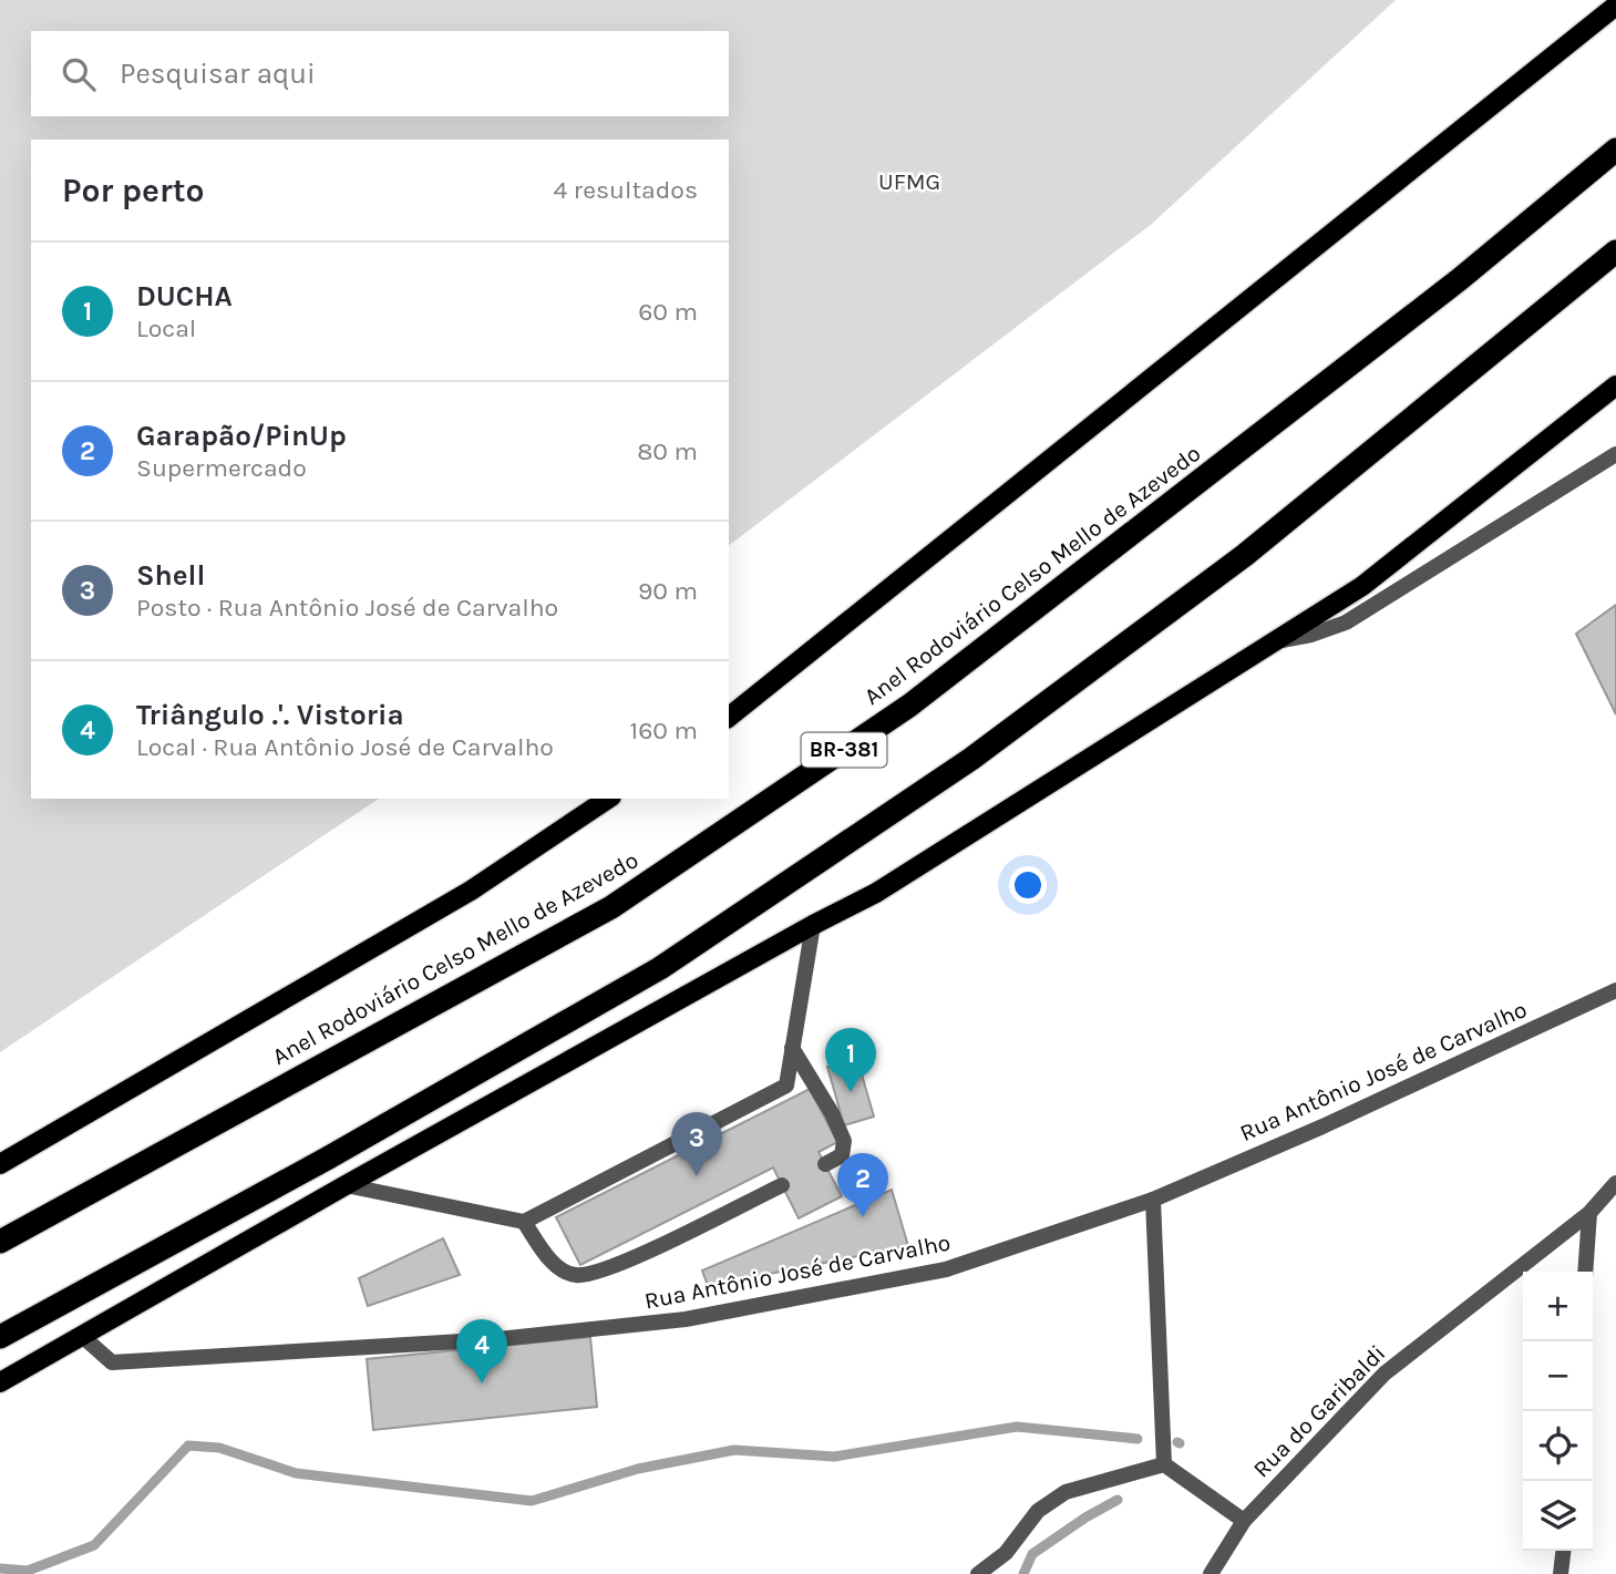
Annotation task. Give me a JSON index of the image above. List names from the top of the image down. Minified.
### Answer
{"streets":{"highway":["Anel Rodoviário Celso Mello de Azevedo","BR-381"],"street":["Rua Antônio José de Carvalho","Rua do Garibaldi"]},"parks":["UFMG"],"page":{"search":"Pesquisar aqui","heading":["Por perto","4 resultados"],"list":[{"mark":"1","name":"DUCHA","note":"Local","value":"60 m"},{"mark":"2","name":"Garapão/PinUp","note":"Supermercado","value":"80 m"},{"mark":"3","name":"Shell","note":"Posto · Rua Antônio José de Carvalho","value":"90 m"},{"mark":"4","name":"Triângulo .'. Vistoria","note":"Local · Rua Antônio José de Carvalho","value":"160 m"}],"pins":["1","3","2","4"],"map_buttons":["+","−"]}}
